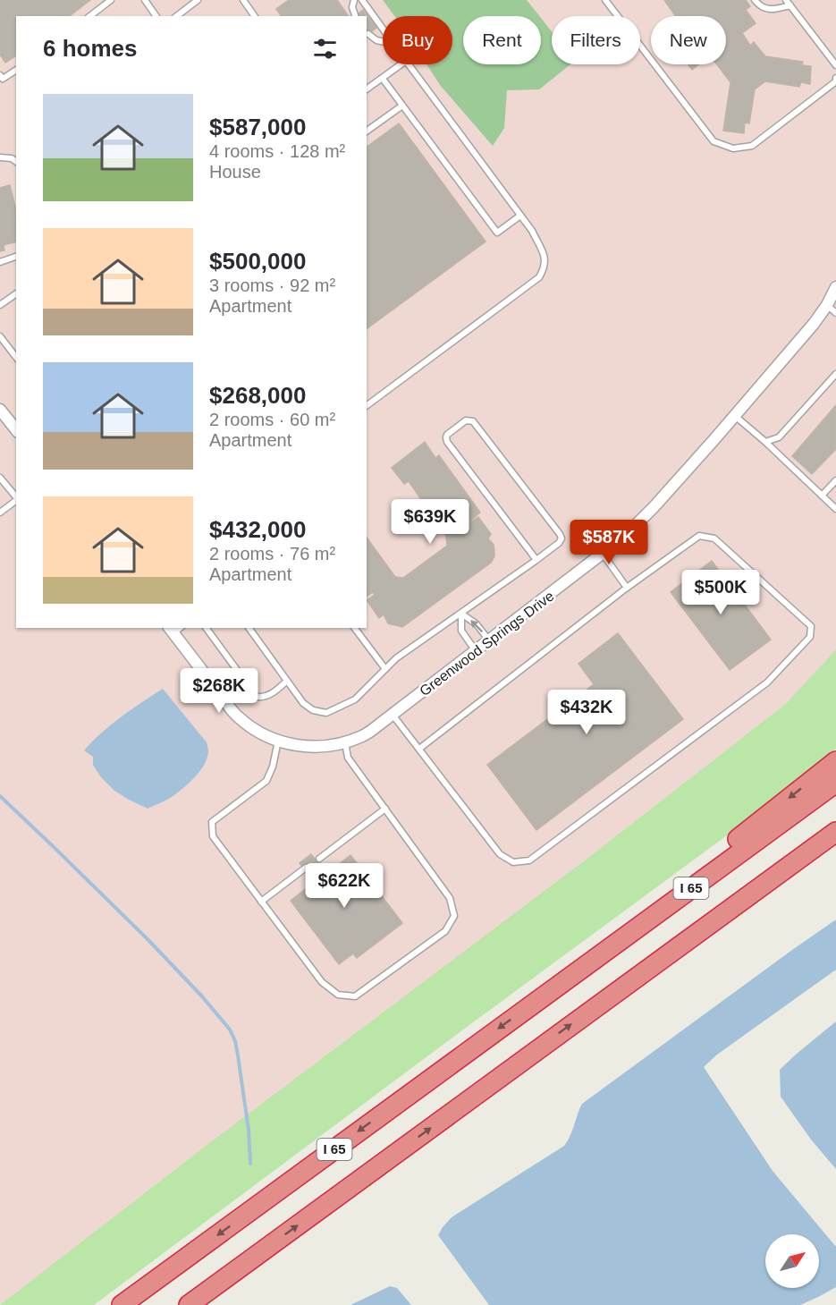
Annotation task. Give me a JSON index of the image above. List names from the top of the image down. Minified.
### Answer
{"streets":{"highway":["I 65"],"street":["Greenwood Springs Drive"]},"north":"top right","page":{"chip":["Buy","Rent","Filters","New"],"heading":"6 homes","list":[{"name":"$587,000","note":"4 rooms · 128 m² · House"},{"name":"$500,000","note":"3 rooms · 92 m² · Apartment"},{"name":"$268,000","note":"2 rooms · 60 m² · Apartment"},{"name":"$432,000","note":"2 rooms · 76 m² · Apartment"}],"price":["$639K","$587K","$500K","$268K","$432K","$622K"]}}
